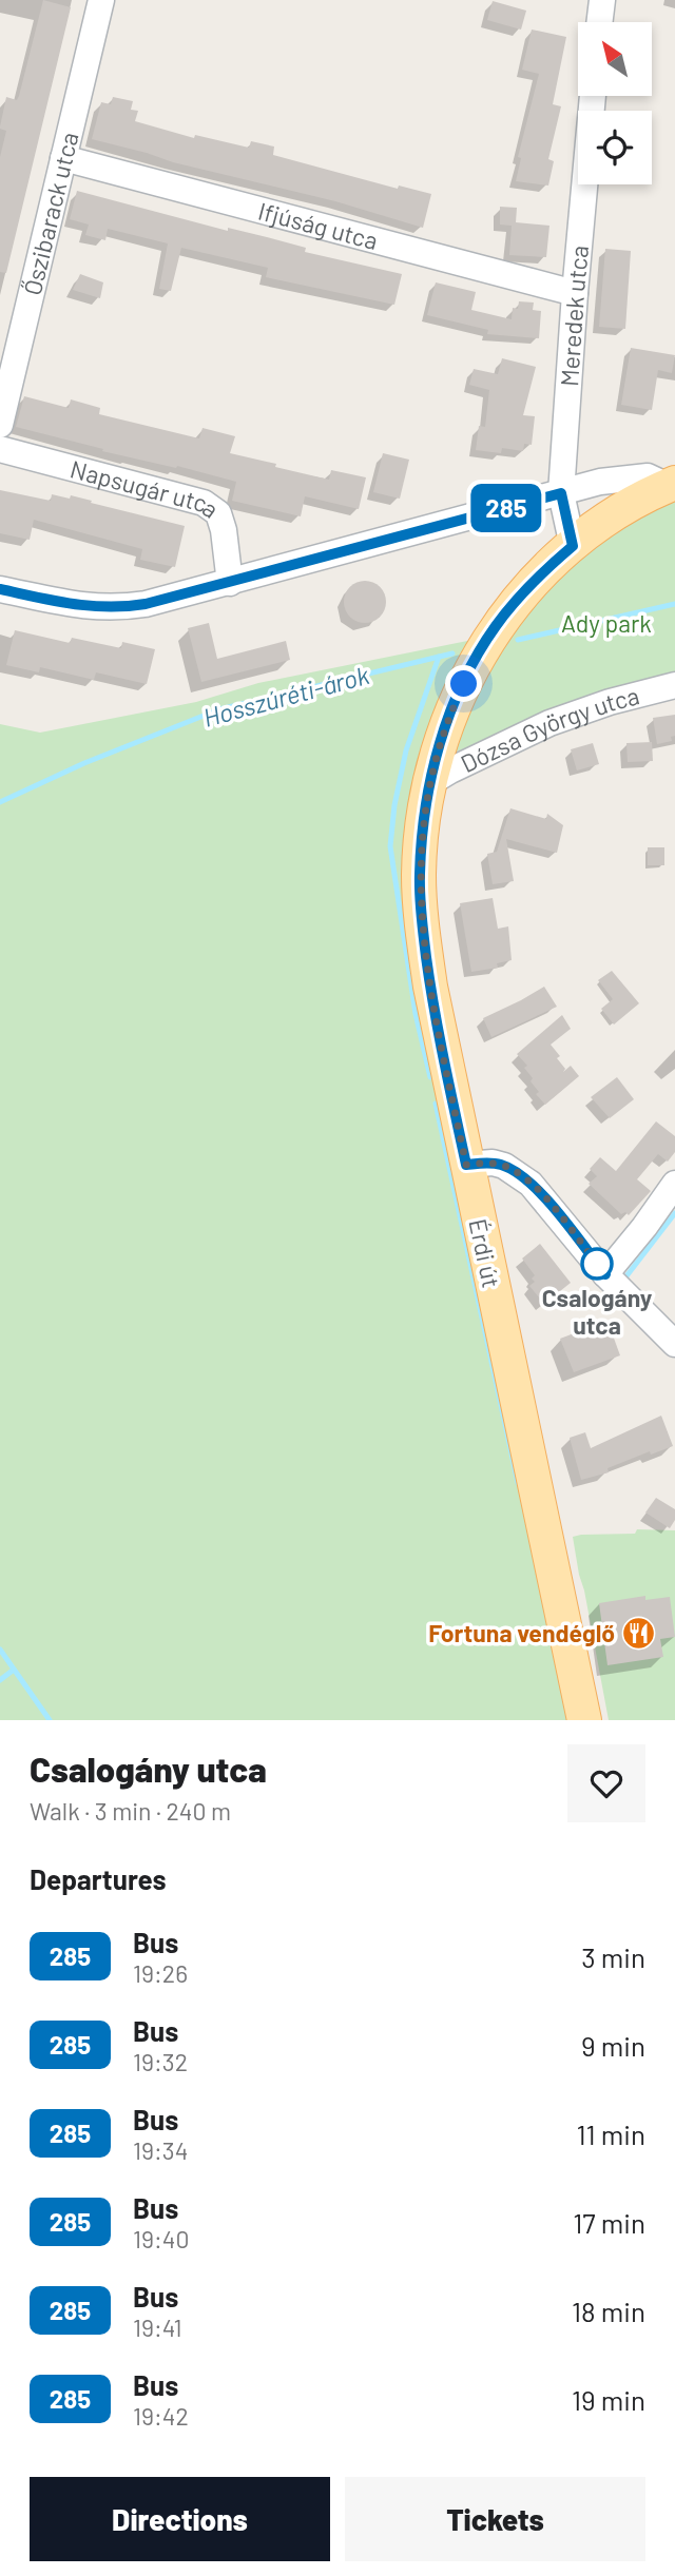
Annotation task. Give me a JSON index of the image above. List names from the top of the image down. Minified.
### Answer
{"streets":{"main road":["Érdi út"],"street":["Őszibarack utca","Ifjúság utca","Meredek utca","Napsugár utca","Dózsa György utca"]},"crossings":[["Őszibarack utca","Ifjúság utca"],["Ifjúság utca","Meredek utca"],["Meredek utca","Érdi út"],["Dózsa György utca","Érdi út"]],"water":["Hosszúréti-árok"],"parks":["Ady park"],"places":{"other":["Csalogány utca"],"restaurant":["Fortuna vendéglő"]},"lines":["bus line 285"],"north":"top left","page":{"on_map":"285","heading":[["Csalogány utca","Walk · 3 min · 240 m"],"Departures"],"list":[{"mark":"285","name":"Bus","note":"19:26","value":"3 min"},{"mark":"285","name":"Bus","note":"19:32","value":"9 min"},{"mark":"285","name":"Bus","note":"19:34","value":"11 min"},{"mark":"285","name":"Bus","note":"19:40","value":"17 min"},{"mark":"285","name":"Bus","note":"19:41","value":"18 min"},{"mark":"285","name":"Bus","note":"19:42","value":"19 min"}],"buttons":["Directions","Tickets"]}}
